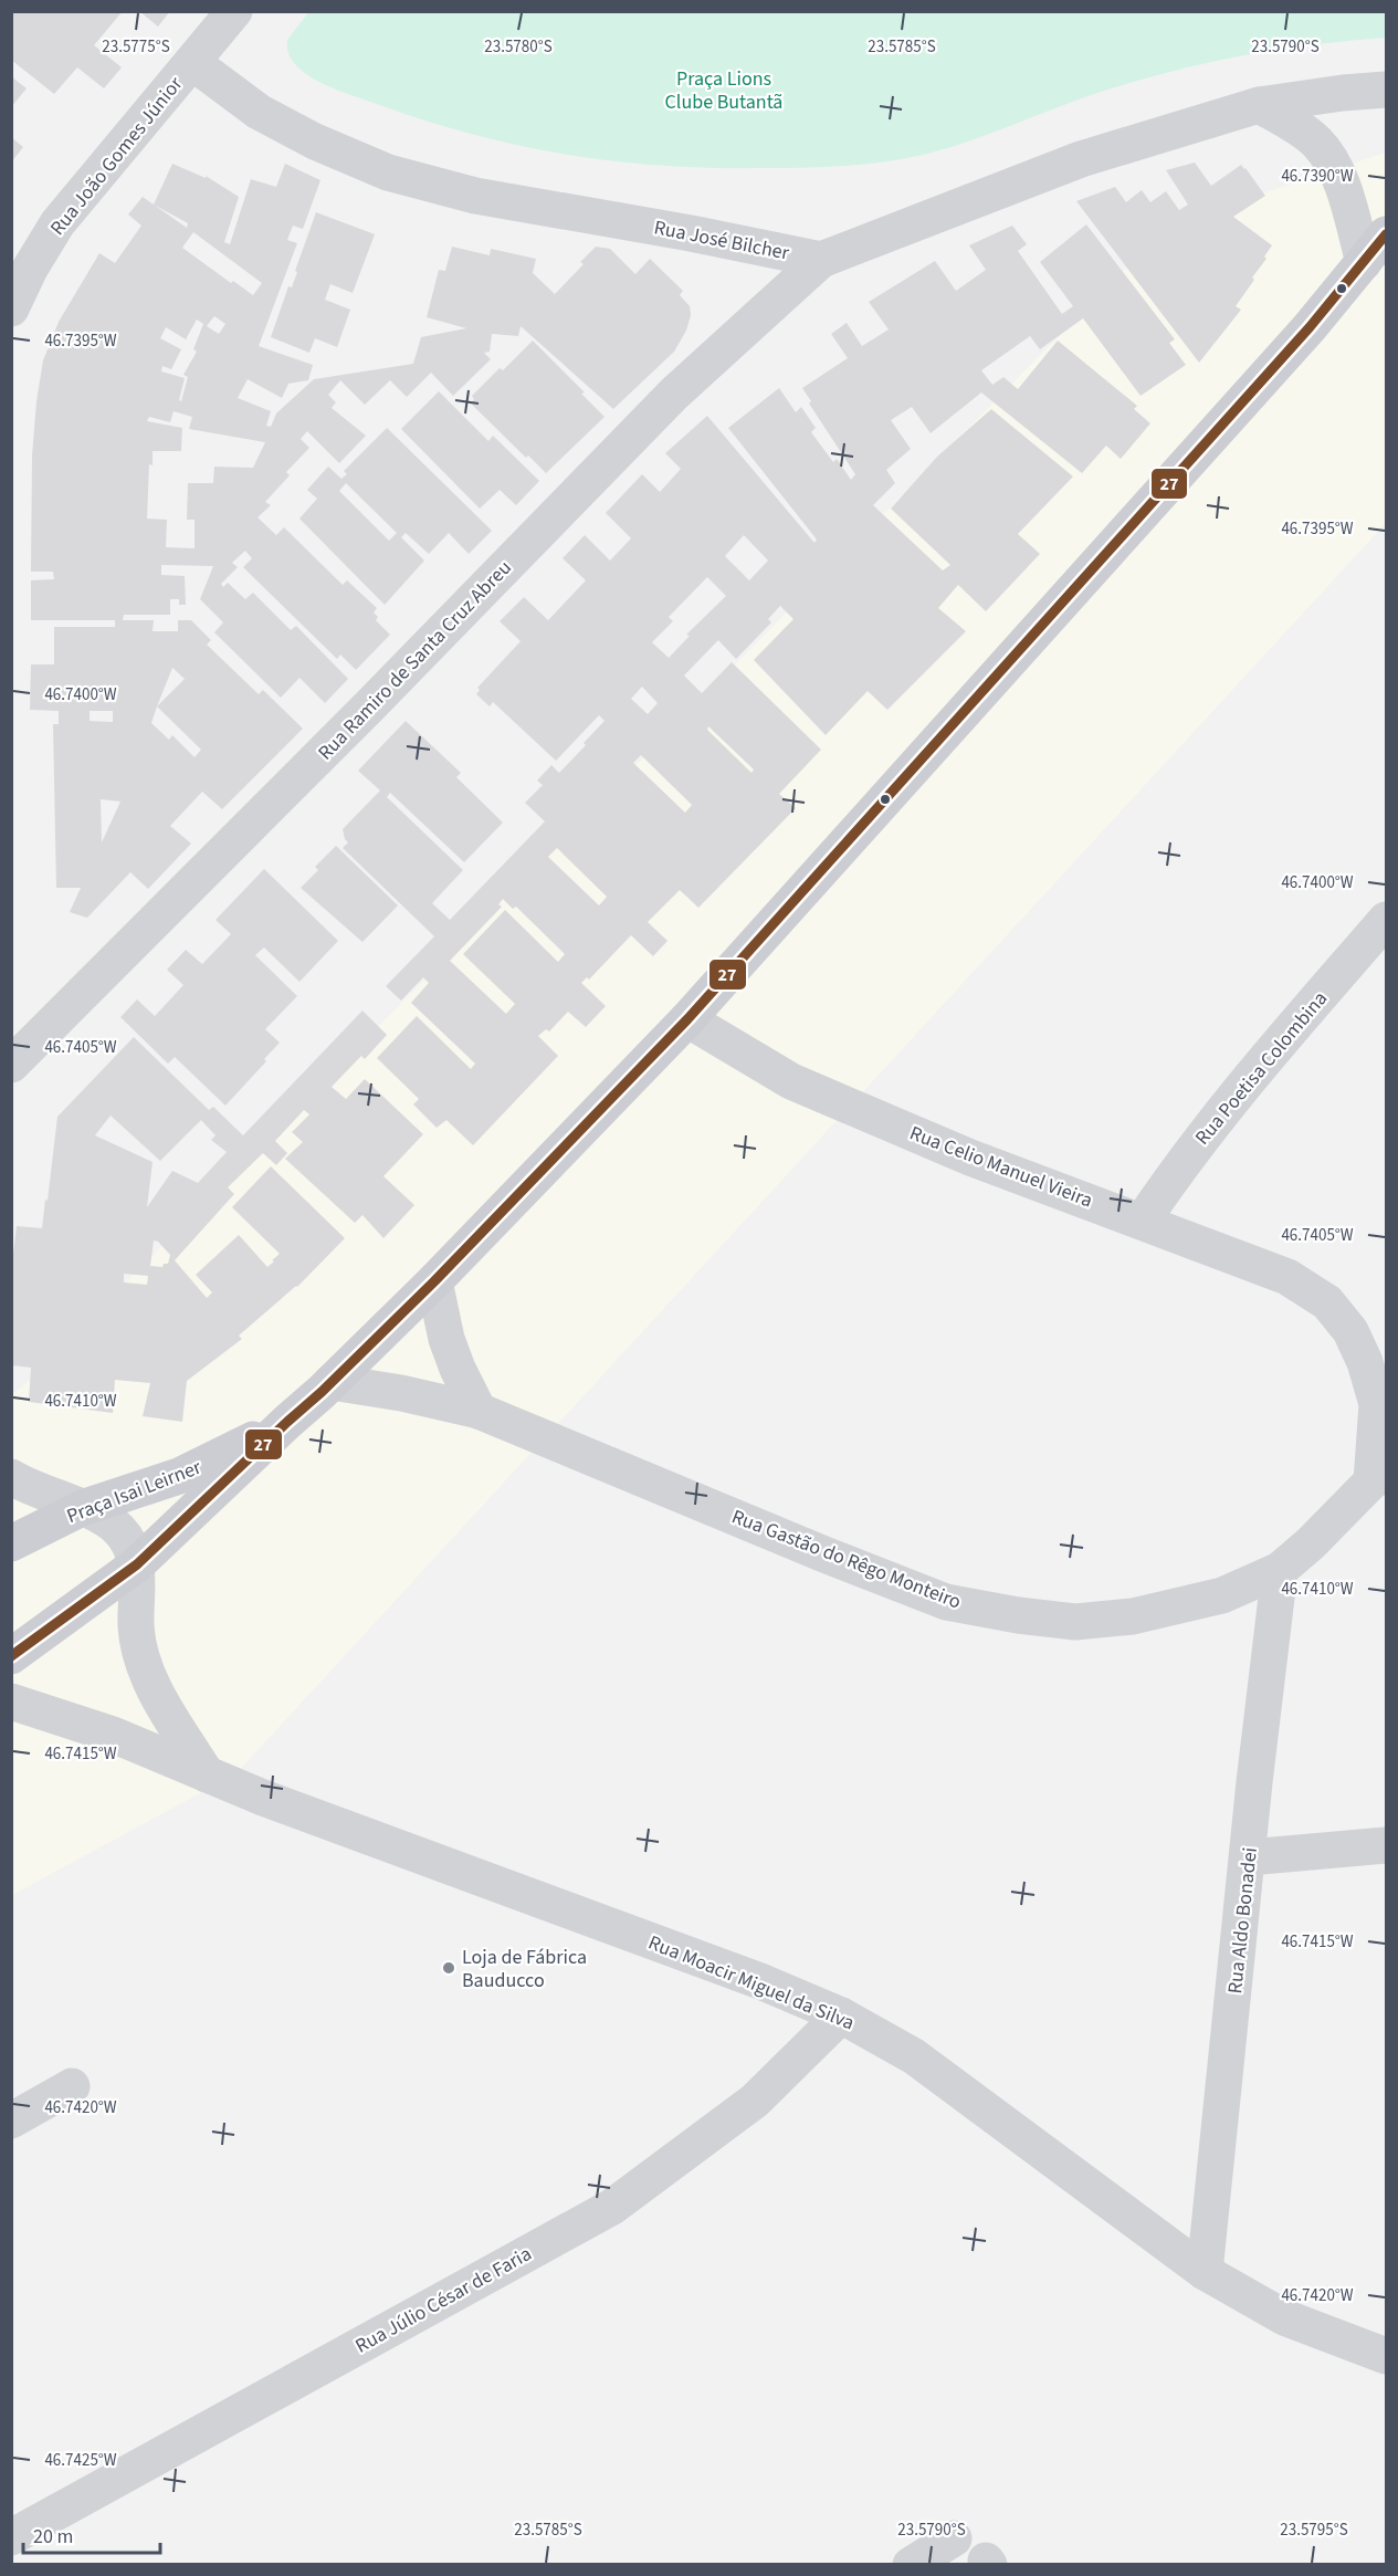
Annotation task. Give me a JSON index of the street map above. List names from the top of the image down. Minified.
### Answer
{"streets":{"main road":["Praça Isai Leirner"],"street":["Rua João Gomes Júnior","Rua José Bilcher","Rua Ramiro de Santa Cruz Abreu","Rua Poetisa Colombina","Rua Celio Manuel Vieira","Rua Gastão do Rêgo Monteiro","Rua Aldo Bonadei","Rua Moacir Miguel da Silva","Rua Júlio César de Faria"]},"crossings":[["Rua João Gomes Júnior","Rua José Bilcher"],["Rua José Bilcher","Rua Ramiro de Santa Cruz Abreu"],["Rua Poetisa Colombina","Rua Celio Manuel Vieira"],["Rua Celio Manuel Vieira","Rua Gastão do Rêgo Monteiro"],["Rua Gastão do Rêgo Monteiro","Rua Aldo Bonadei"],["Rua Aldo Bonadei","Rua Moacir Miguel da Silva"],["Rua Moacir Miguel da Silva","Rua Júlio César de Faria"]],"parks":["Praça Lions Clube Butantã"],"places":["Loja de Fábrica Bauducco"],"lines":["transit line 27"],"scale_bar":"20 m","coordinates":["23.5775°S","23.5780°S","23.5785°S","23.5790°S","46.7390°W","46.7395°W","46.7400°W","46.7405°W","46.7410°W","46.7415°W","46.7420°W","46.7425°W","23.5795°S"]}
